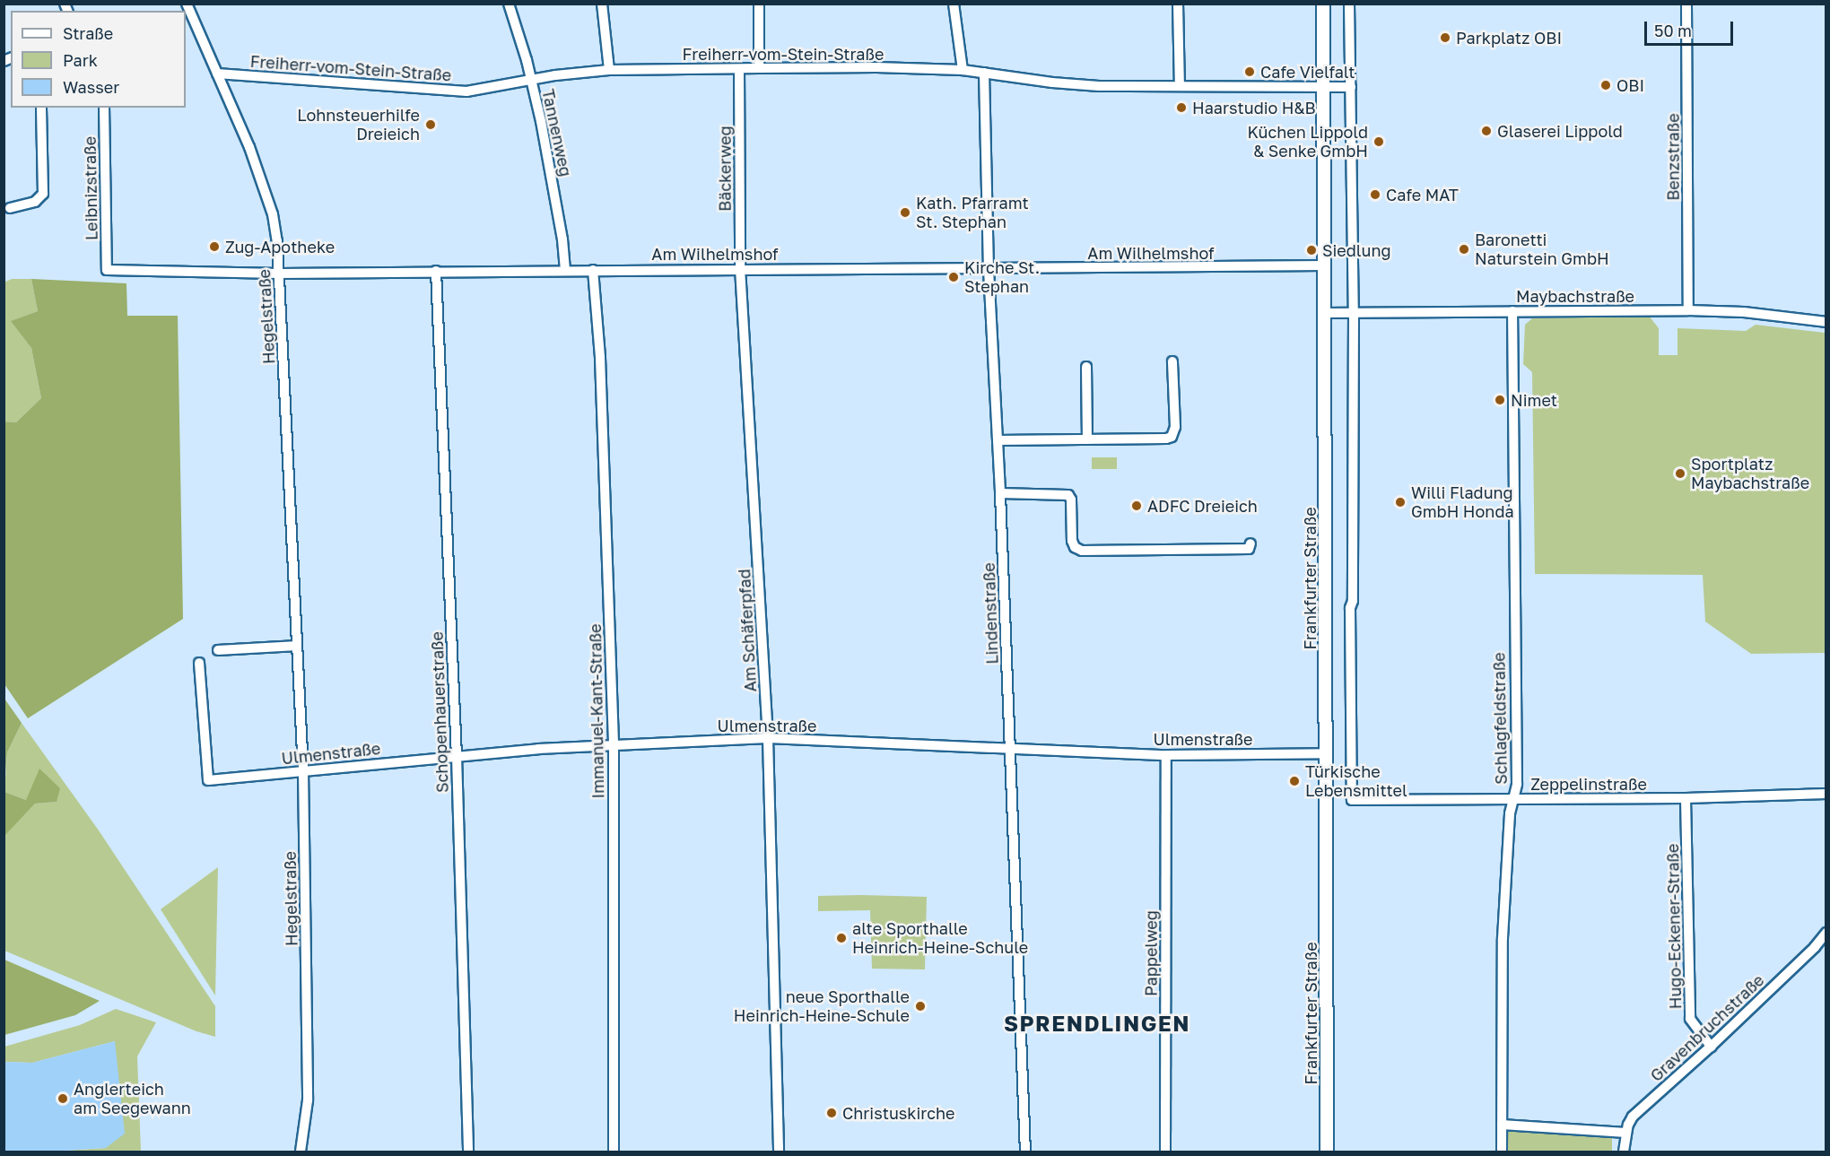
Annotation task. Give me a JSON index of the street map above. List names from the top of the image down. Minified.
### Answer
{"streets":{"street":["Freiherr-vom-Stein-Straße","Tannenweg","Benzstraße","Bäckerweg","Leibnizstraße","Am Wilhelmshof","Maybachstraße","Hegelstraße","Frankfurter Straße","Lindenstraße","Am Schäferpfad","Immanuel-Kant-Straße","Schopenhauerstraße","Schlagfeldstraße","Ulmenstraße","Zeppelinstraße","Hugo-Eckener-Straße","Pappelweg","Gravenbruchstraße"]},"crossings":[["Freiherr-vom-Stein-Straße","Tannenweg"],["Freiherr-vom-Stein-Straße","Bäckerweg"],["Freiherr-vom-Stein-Straße","Hegelstraße"],["Freiherr-vom-Stein-Straße","Frankfurter Straße"],["Freiherr-vom-Stein-Straße","Lindenstraße"],["Tannenweg","Am Wilhelmshof"],["Benzstraße","Maybachstraße"],["Bäckerweg","Am Wilhelmshof"],["Bäckerweg","Am Schäferpfad"],["Leibnizstraße","Am Wilhelmshof"],["Am Wilhelmshof","Hegelstraße"],["Am Wilhelmshof","Frankfurter Straße"],["Am Wilhelmshof","Lindenstraße"],["Am Wilhelmshof","Am Schäferpfad"],["Am Wilhelmshof","Immanuel-Kant-Straße"],["Am Wilhelmshof","Schopenhauerstraße"],["Maybachstraße","Frankfurter Straße"],["Maybachstraße","Schlagfeldstraße"],["Maybachstraße","Zeppelinstraße"],["Hegelstraße","Ulmenstraße"],["Frankfurter Straße","Ulmenstraße"],["Lindenstraße","Ulmenstraße"],["Am Schäferpfad","Ulmenstraße"],["Immanuel-Kant-Straße","Ulmenstraße"],["Schopenhauerstraße","Ulmenstraße"],["Schlagfeldstraße","Zeppelinstraße"],["Ulmenstraße","Pappelweg"],["Zeppelinstraße","Hugo-Eckener-Straße"],["Hugo-Eckener-Straße","Gravenbruchstraße"]],"districts":["SPRENDLINGEN"],"places":["Parkplatz OBI","Cafe Vielfalt","OBI","Haarstudio H&B","Lohnsteuerhilfe Dreieich","Glaserei Lippold","Küchen Lippold & Senke GmbH","Cafe MAT","Kath. Pfarramt St. Stephan","Zug-Apotheke","Baronetti Naturstein GmbH","Siedlung","Kirche St. Stephan","Nimet","Sportplatz Maybachstraße","Willi Fladung GmbH Honda","ADFC Dreieich","Türkische Lebensmittel","alte Sporthalle Heinrich-Heine-Schule","neue Sporthalle Heinrich-Heine-Schule","Anglerteich am Seegewann","Christuskirche"],"legend":["Straße","Park","Wasser"],"scale_bar":"50 m"}
